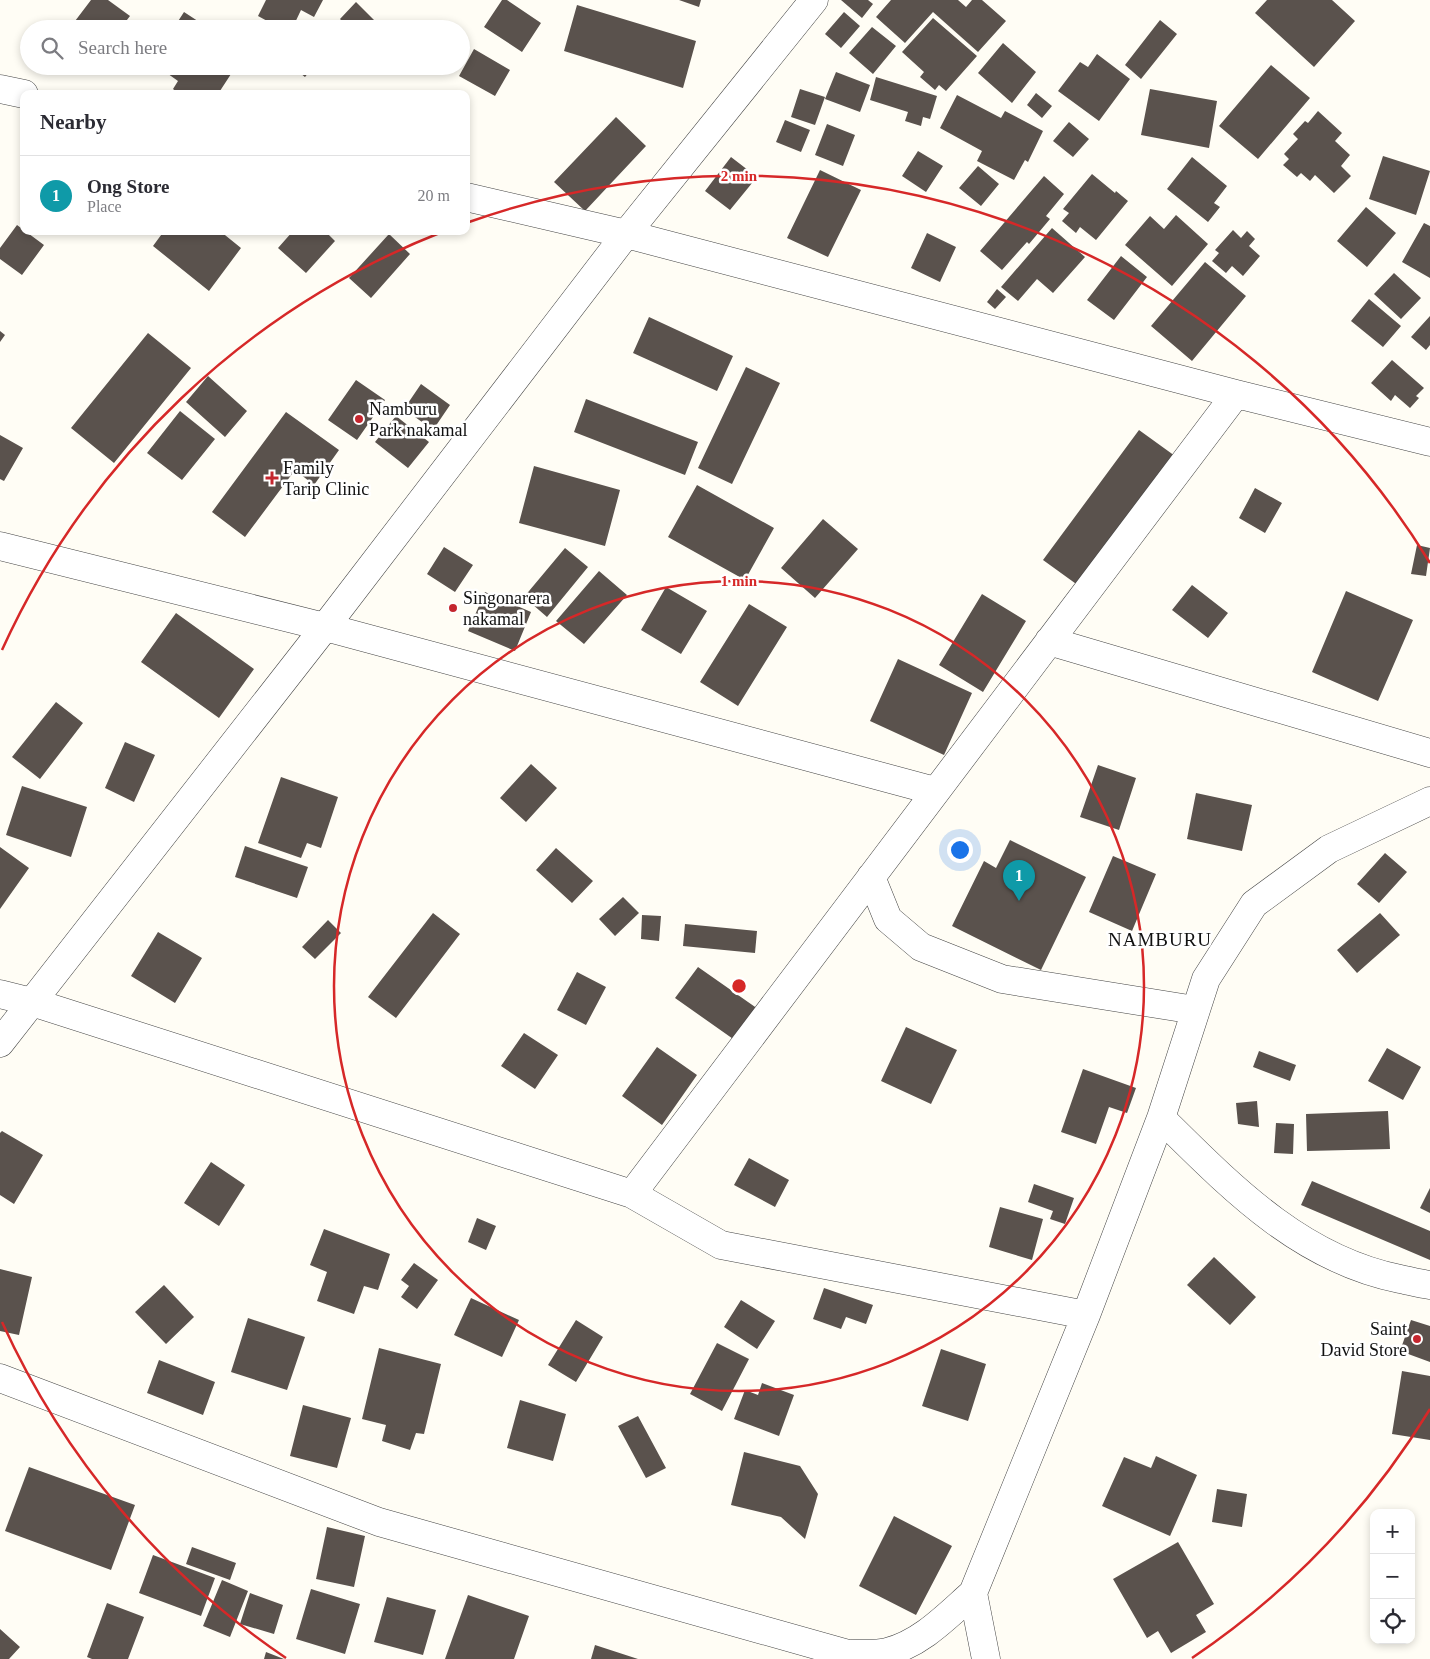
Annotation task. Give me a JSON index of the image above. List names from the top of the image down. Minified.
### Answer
{"districts":["NAMBURU"],"places":{"other":["Namburu Park nakamal","Singonarera nakamal","Saint David Store"],"health":["Family Tarip Clinic"]},"page":{"search":"Search here","heading":"Nearby","list":[{"mark":"1","name":"Ong Store","note":"Place","value":"20 m"}],"pins":"1","map_buttons":["+","−"]},"rings":["2 min","1 min"]}
